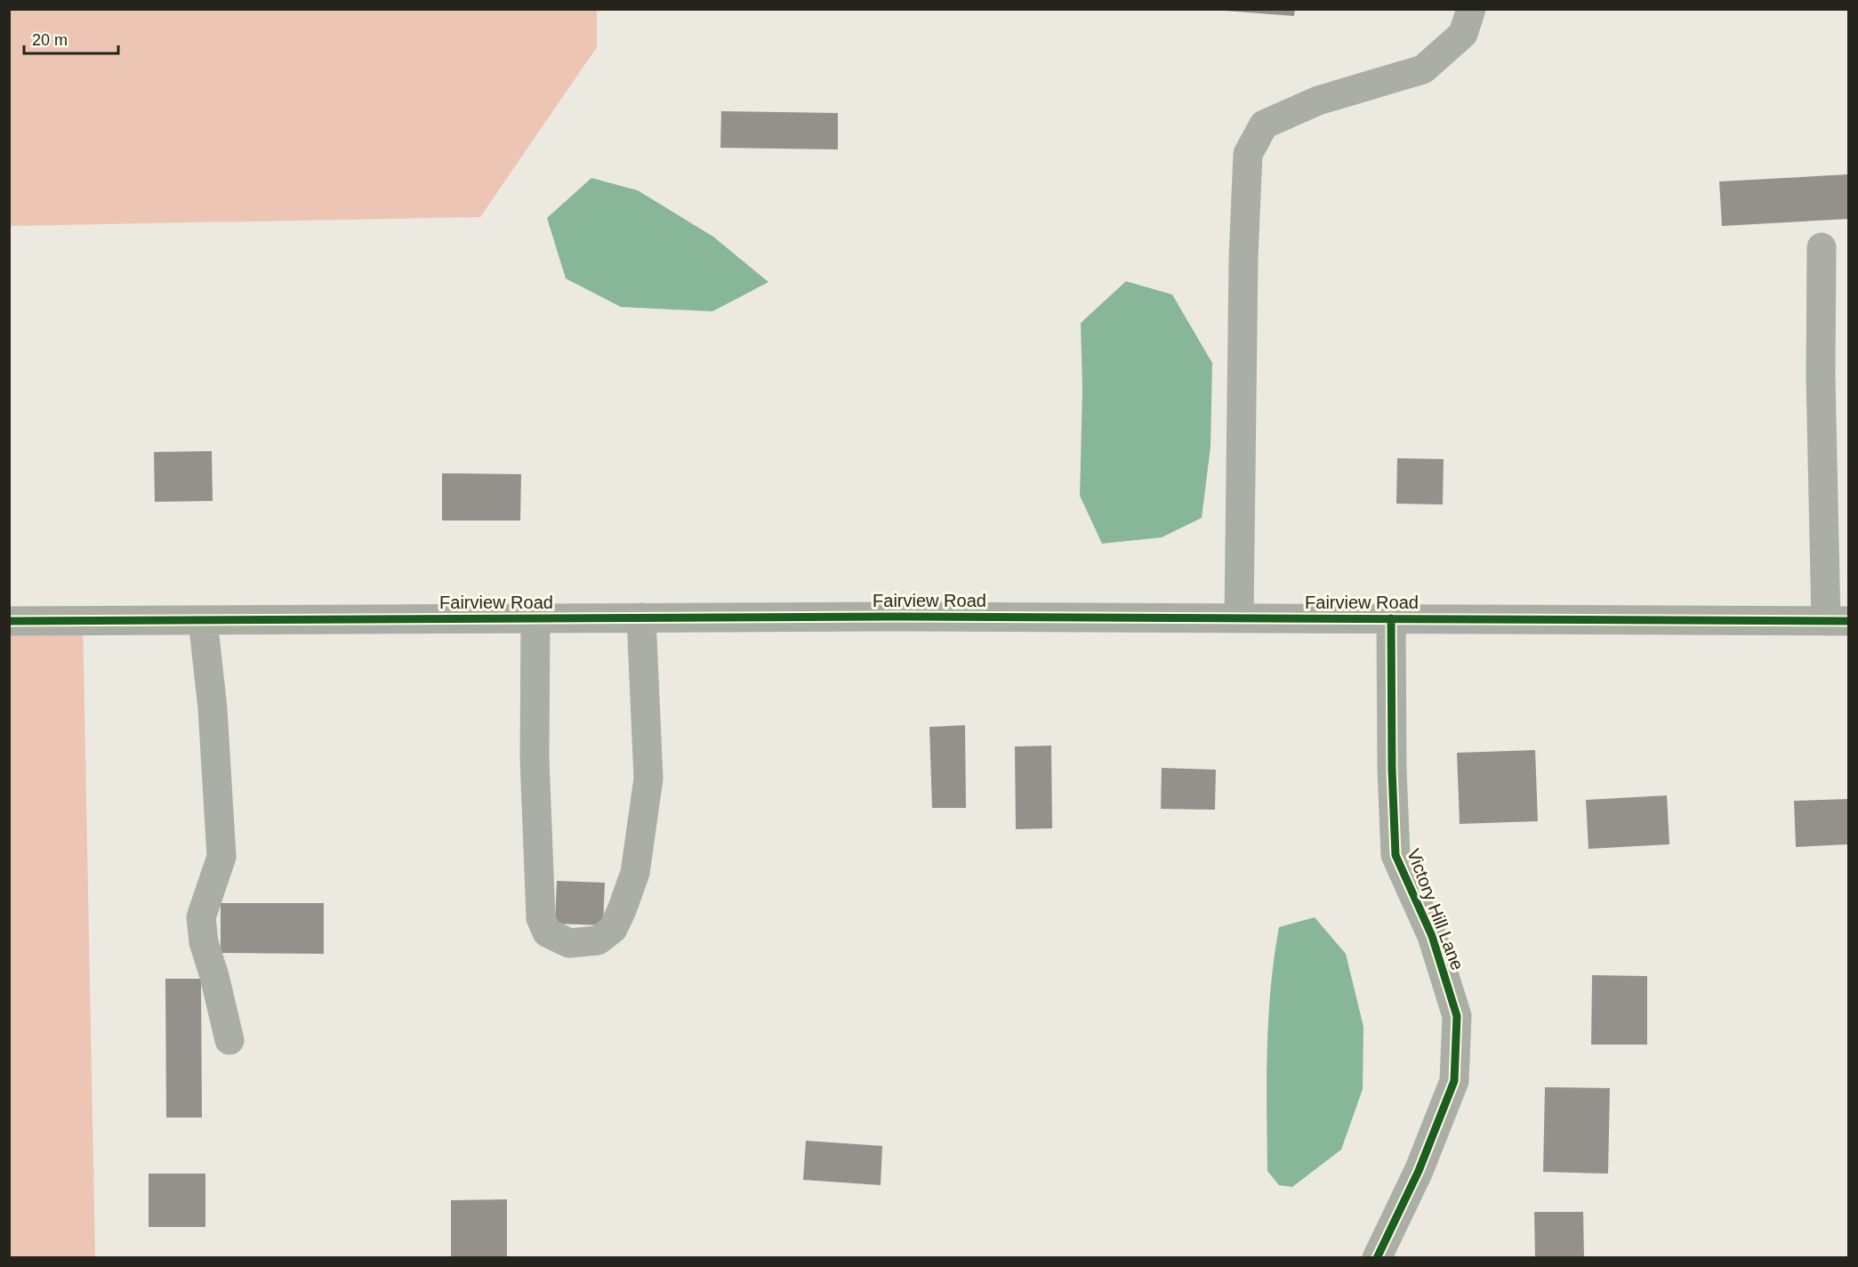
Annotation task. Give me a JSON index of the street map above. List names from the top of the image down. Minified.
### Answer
{"streets":{"street":["Fairview Road","Victory Hill Lane"]},"crossings":[["Fairview Road","Victory Hill Lane"]],"scale_bar":"20 m"}
